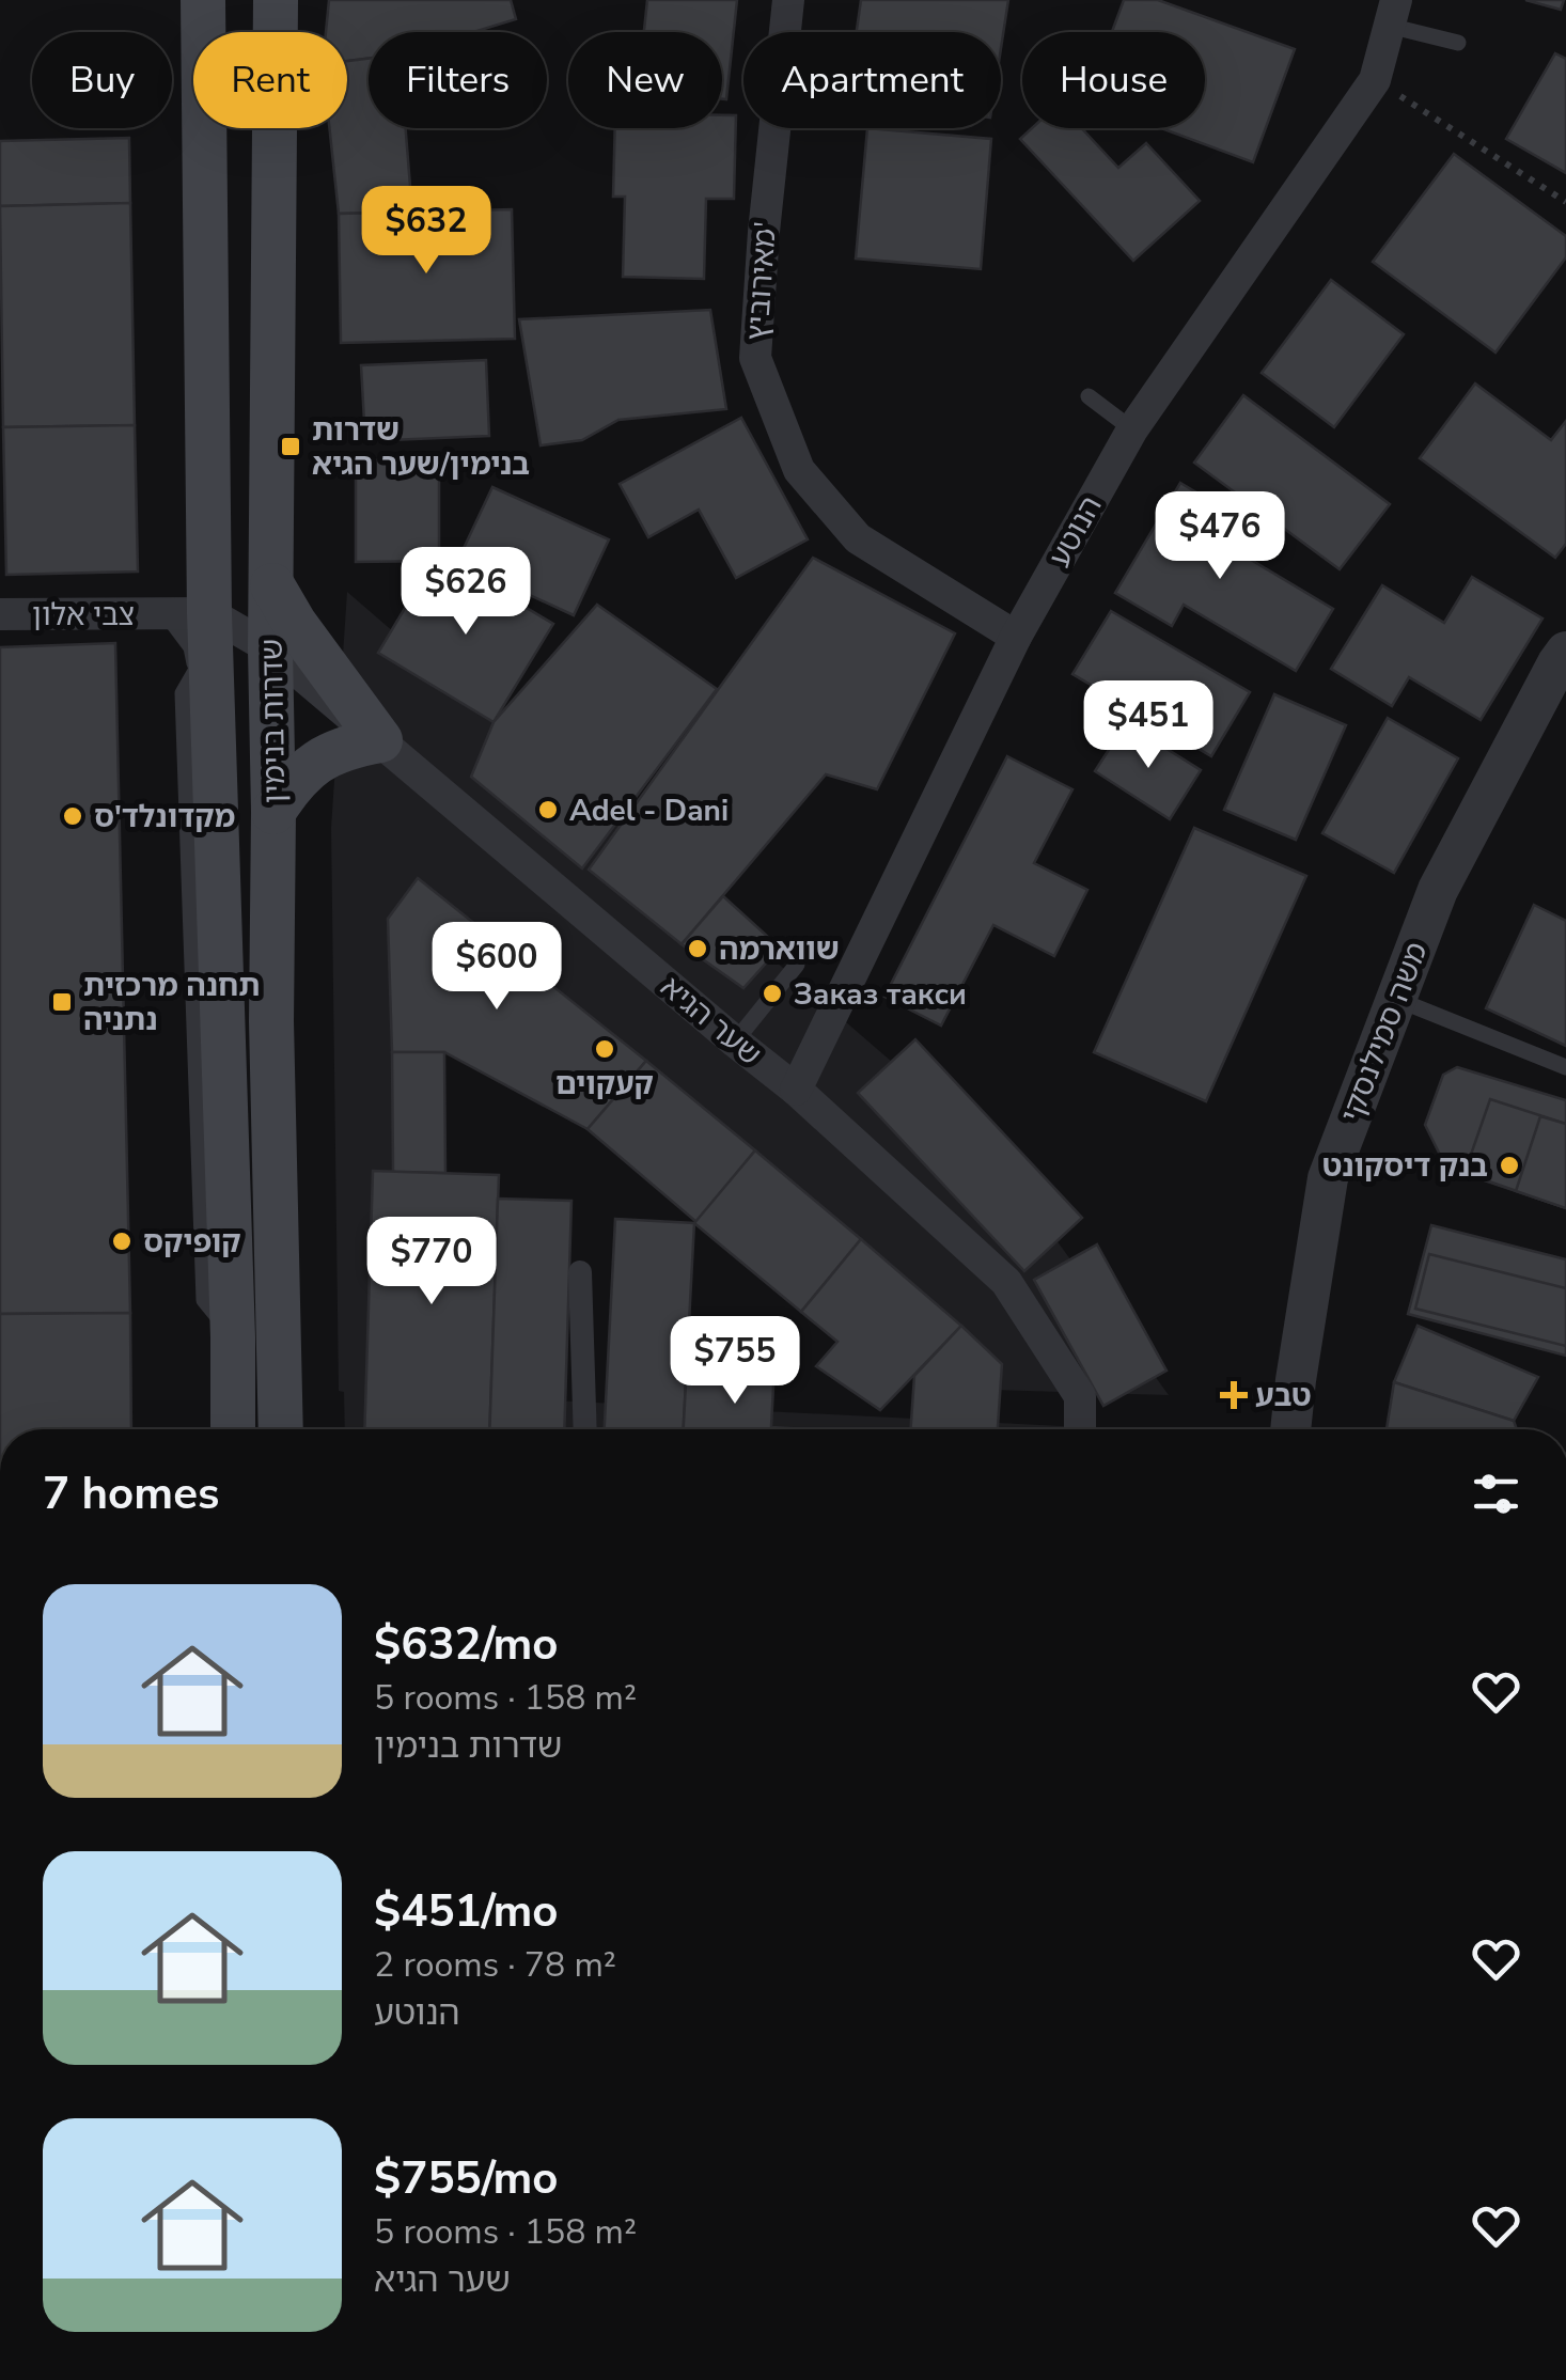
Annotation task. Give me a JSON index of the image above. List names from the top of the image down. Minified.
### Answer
{"streets":{"main road":["שדרות בנימין"],"street":["מאירוביץ'","הנוטע","צבי אלון","שער הגיא","משה סמילנסקי"]},"crossings":[["מאירוביץ'","הנוטע"],["הנוטע","שער הגיא"],["צבי אלון","שדרות בנימין"],["צבי אלון","שער הגיא"],["שדרות בנימין","שער הגיא"]],"places":{"transit":["שדרות בנימין/שער הגיא","תחנה מרכזית נתניה"],"other":["Adel - Dani","מקדונלד'ס","שווארמה","Заказ такси","קעקוים","בנק דיסקונט","קופיקס"],"health":["טבע"]},"page":{"chip":["Buy","Rent","Filters","New","Apartment","House"],"price":["$632","$476","$626","$451","$600","$770","$755"],"heading":"7 homes","list":[{"name":"$632/mo","note":"5 rooms · 158 m² · שדרות בנימין"},{"name":"$451/mo","note":"2 rooms · 78 m² · הנוטע"},{"name":"$755/mo","note":"5 rooms · 158 m² · שער הגיא"}]}}
